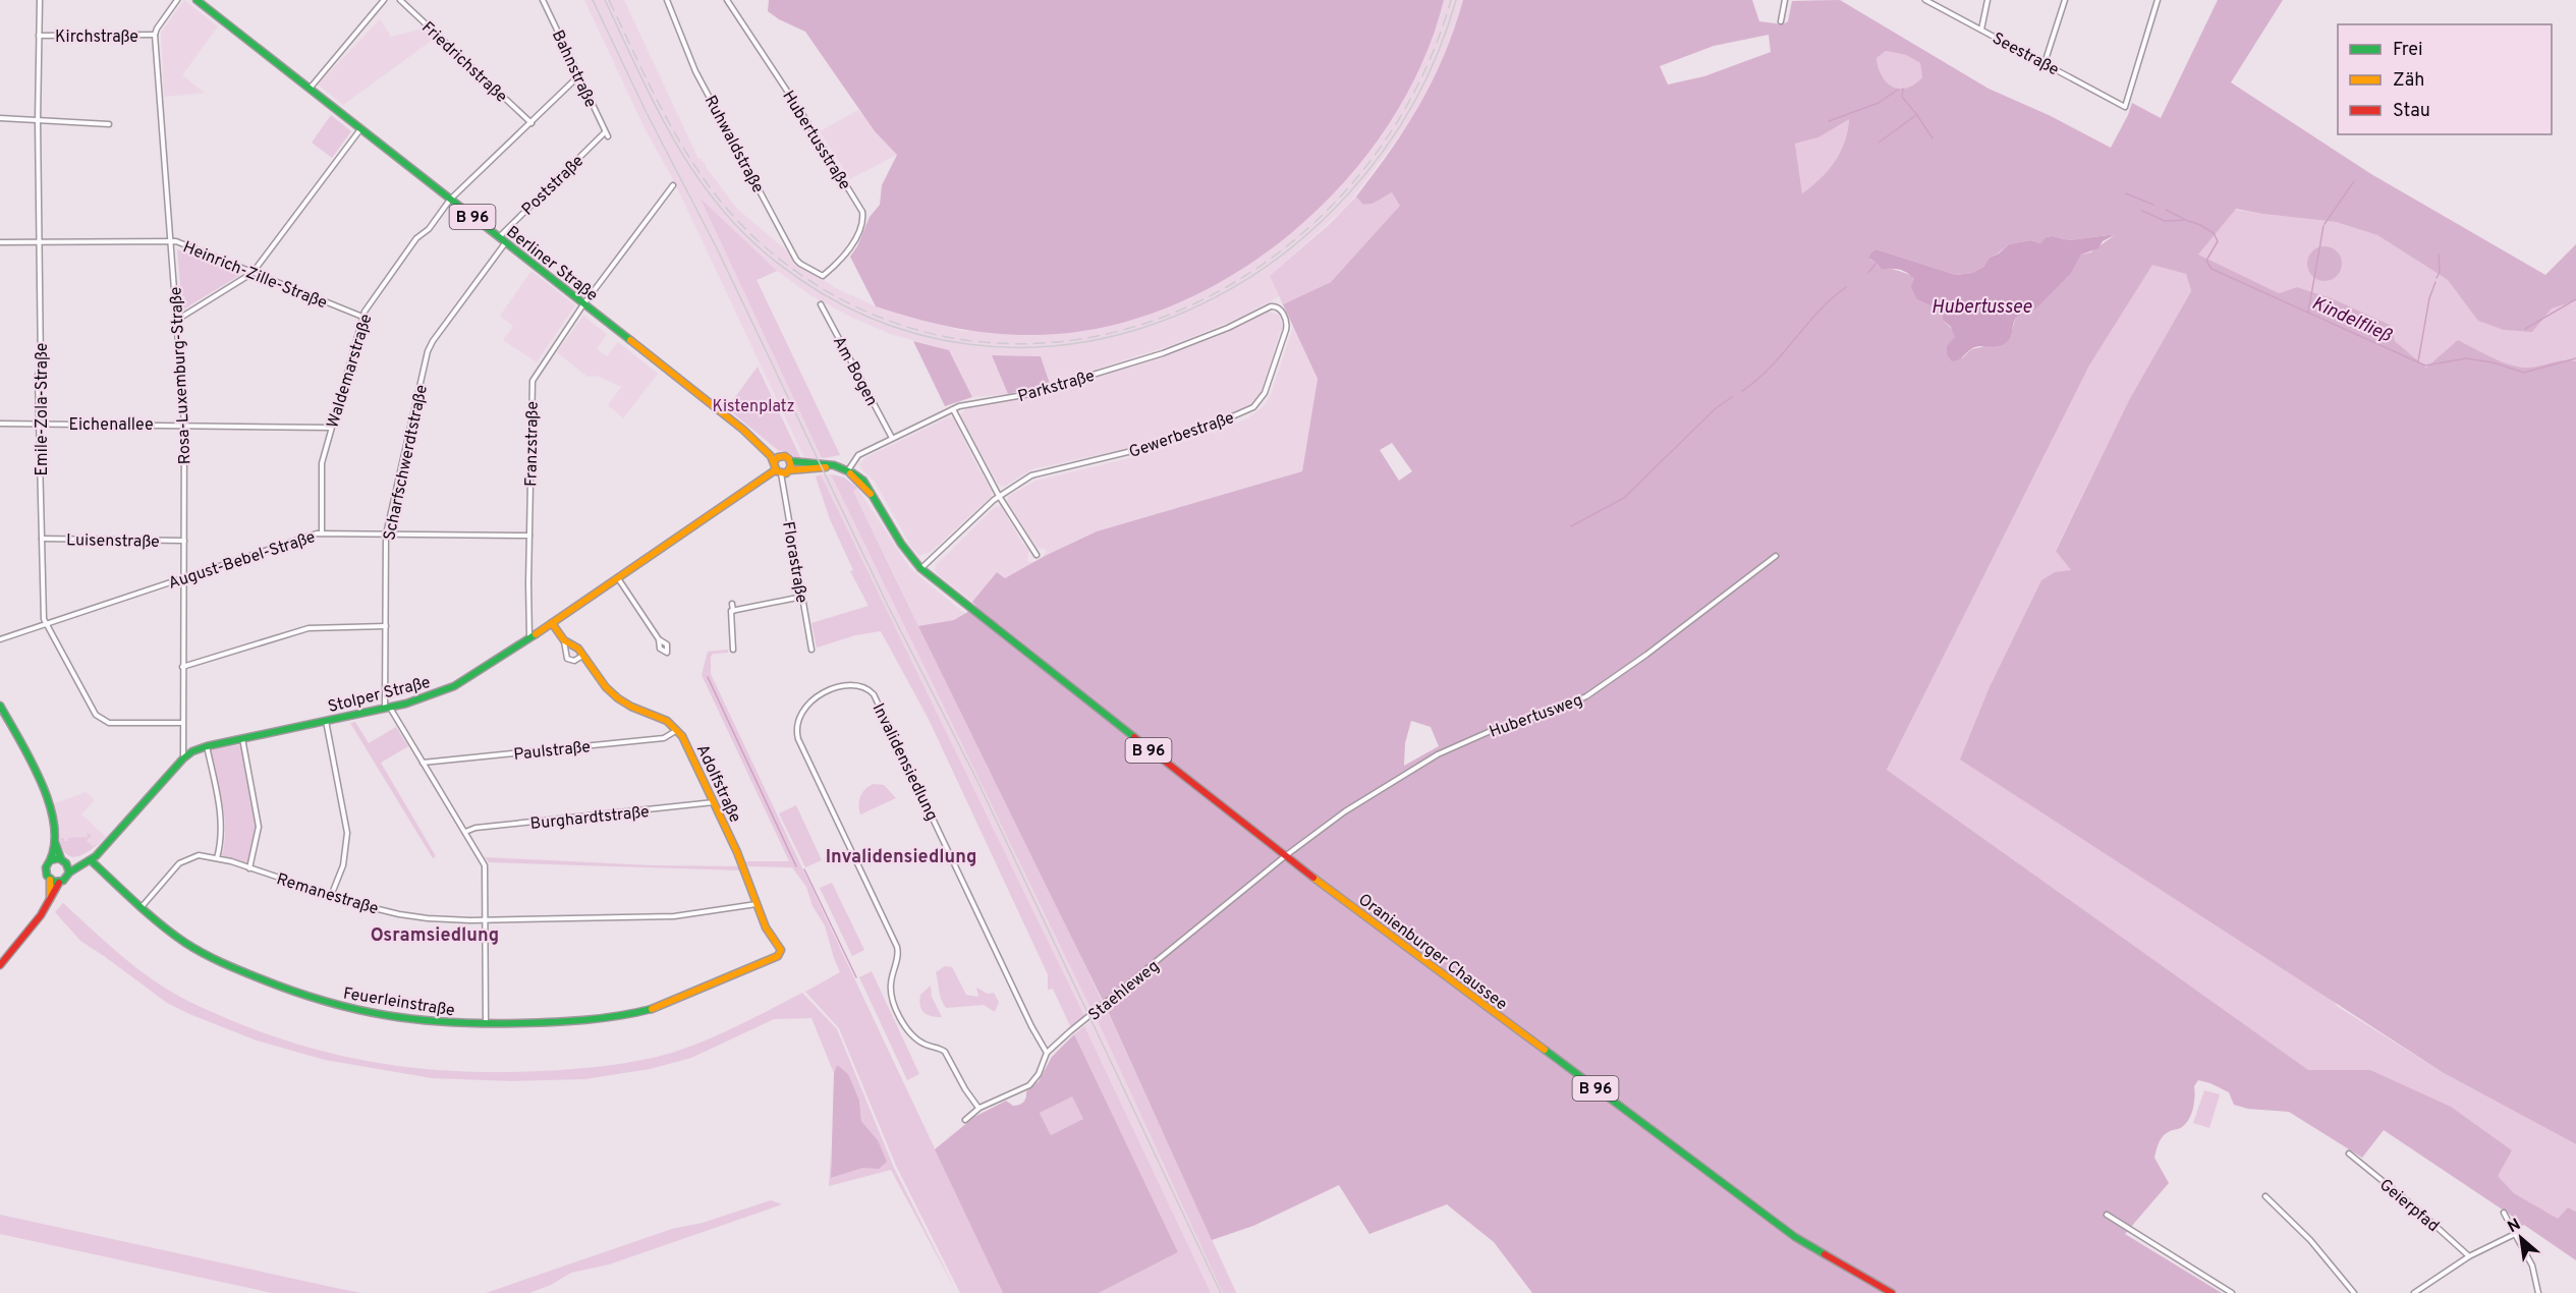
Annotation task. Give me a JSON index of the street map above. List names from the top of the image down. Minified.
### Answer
{"streets":{"main road":["B 96","Berliner Straße","Stolper Straße","Adolfstraße","Oranienburger Chaussee","Feuerleinstraße"],"street":["Kirchstraße","Seestraße","Friedrichstraße","Bahnstraße","Hubertusstraße","Ruhwaldstraße","Poststraße","Heinrich-Zille-Straße","Waldemarstraße","Am Bogen","Rosa-Luxemburg-Straße","Parkstraße","Emile-Zola-Straße","Eichenallee","Gewerbestraße","Franzstraße","Scharfschwerdtstraße","Luisenstraße","August-Bebel-Straße","Florastraße","Hubertusweg","Paulstraße","Invalidensiedlung","Burghardtstraße","Remanestraße","Staehleweg","Geierpfad"]},"crossings":[["Kirchstraße","Rosa-Luxemburg-Straße"],["Kirchstraße","Emile-Zola-Straße"],["Friedrichstraße","Waldemarstraße"],["Bahnstraße","Poststraße"],["Bahnstraße","Waldemarstraße"],["Hubertusstraße","Ruhwaldstraße"],["Poststraße","Berliner Straße"],["B 96","Berliner Straße"],["B 96","Parkstraße"],["B 96","Gewerbestraße"],["B 96","Florastraße"],["B 96","Stolper Straße"],["B 96","Oranienburger Chaussee"],["Berliner Straße","Waldemarstraße"],["Berliner Straße","Franzstraße"],["Berliner Straße","Scharfschwerdtstraße"],["Berliner Straße","Florastraße"],["Berliner Straße","Stolper Straße"],["Heinrich-Zille-Straße","Waldemarstraße"],["Heinrich-Zille-Straße","Rosa-Luxemburg-Straße"],["Heinrich-Zille-Straße","Emile-Zola-Straße"],["Waldemarstraße","Eichenallee"],["Waldemarstraße","August-Bebel-Straße"],["Am Bogen","Parkstraße"],["Rosa-Luxemburg-Straße","Emile-Zola-Straße"],["Rosa-Luxemburg-Straße","Eichenallee"],["Rosa-Luxemburg-Straße","Luisenstraße"],["Rosa-Luxemburg-Straße","August-Bebel-Straße"],["Rosa-Luxemburg-Straße","Stolper Straße"],["Parkstraße","Gewerbestraße"],["Emile-Zola-Straße","Eichenallee"],["Emile-Zola-Straße","Luisenstraße"],["Emile-Zola-Straße","August-Bebel-Straße"],["Gewerbestraße","Oranienburger Chaussee"],["Franzstraße","August-Bebel-Straße"],["Franzstraße","Stolper Straße"],["Scharfschwerdtstraße","August-Bebel-Straße"],["Scharfschwerdtstraße","Stolper Straße"],["Florastraße","Stolper Straße"],["Stolper Straße","Feuerleinstraße"],["Hubertusweg","Oranienburger Chaussee"],["Hubertusweg","Staehleweg"],["Paulstraße","Adolfstraße"],["Invalidensiedlung","Staehleweg"],["Adolfstraße","Burghardtstraße"],["Adolfstraße","Remanestraße"],["Adolfstraße","Feuerleinstraße"],["Remanestraße","Feuerleinstraße"],["Oranienburger Chaussee","Staehleweg"]],"districts":["Invalidensiedlung","Osramsiedlung"],"water":["Hubertussee","Kindelfließ"],"parks":["Kistenplatz"],"legend":["Frei","Zäh","Stau"],"north":"top left"}
